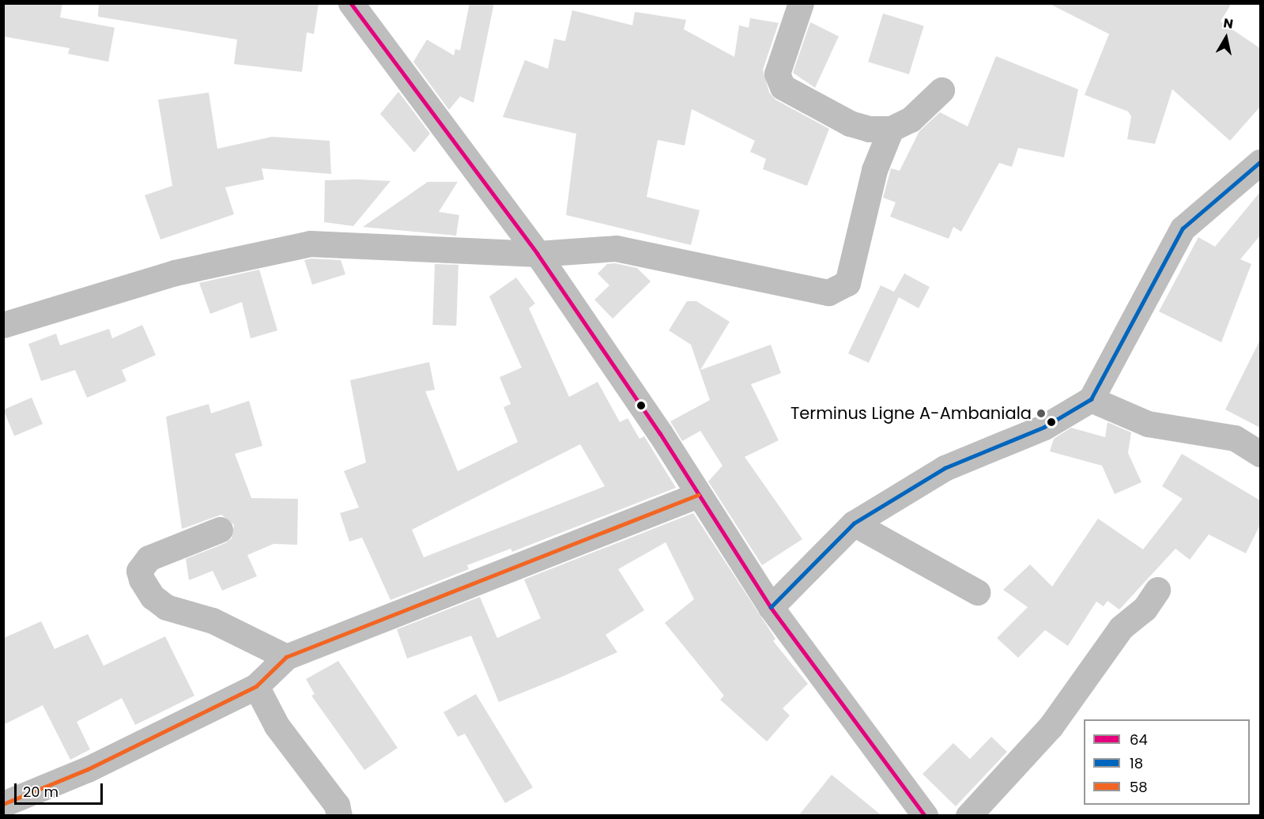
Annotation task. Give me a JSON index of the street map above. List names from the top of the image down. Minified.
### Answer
{"places":["Terminus Ligne A-Ambaniala"],"lines":["transit line 64","transit line 18","transit line 58"],"legend":["64","18","58"],"scale_bar":"20 m","north":"top"}
